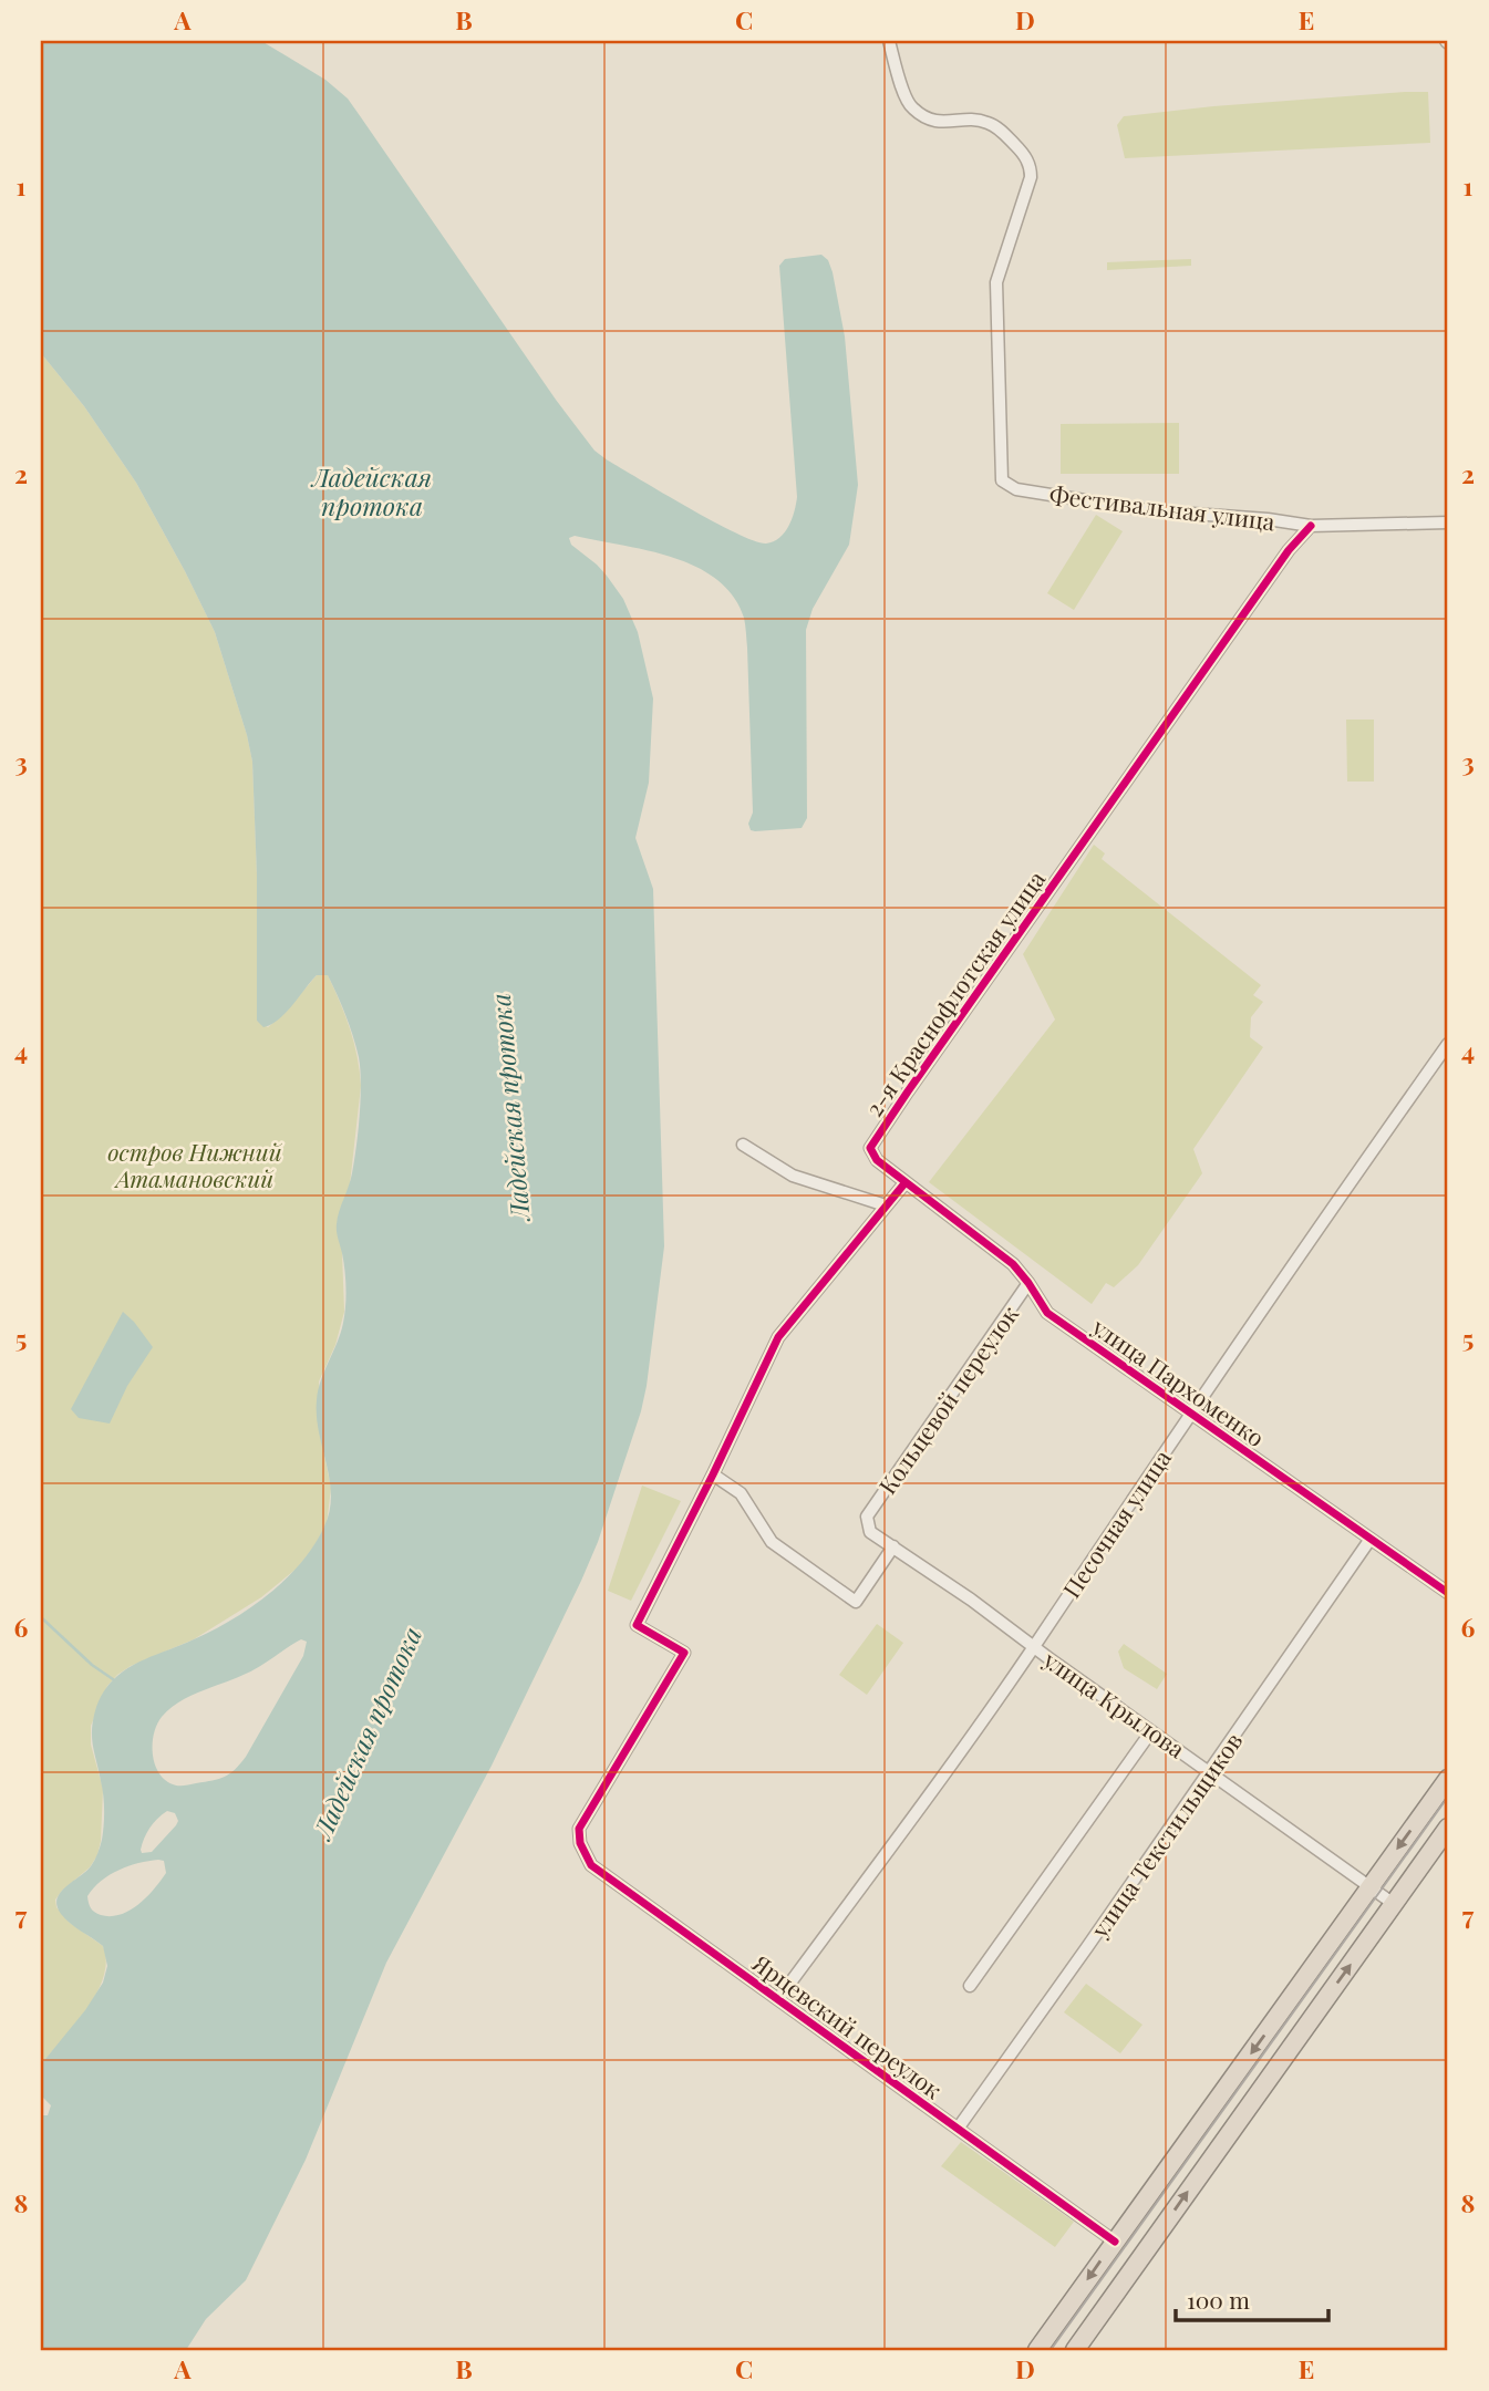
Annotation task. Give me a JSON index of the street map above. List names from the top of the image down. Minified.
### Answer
{"streets":{"street":["Фестивальная улица","2-я Краснофлотская улица","улица Пархоменко","Кольцевой переулок","Песочная улица","улица Крылова","улица Текстильщиков","Ярцевский переулок"]},"crossings":[["Фестивальная улица","2-я Краснофлотская улица"],["2-я Краснофлотская улица","улица Пархоменко"],["улица Пархоменко","Кольцевой переулок"],["улица Пархоменко","Песочная улица"],["улица Пархоменко","улица Текстильщиков"],["Кольцевой переулок","улица Крылова"],["Песочная улица","улица Крылова"],["Песочная улица","Ярцевский переулок"],["улица Крылова","улица Текстильщиков"],["улица Текстильщиков","Ярцевский переулок"]],"water":["Ладейская протока"],"parks":["остров Нижний Атамановский"],"scale_bar":"100 m","grid":{"columns":["A","B","C","D","E"],"rows":["1","2","3","4","5","6","7","8"]}}
